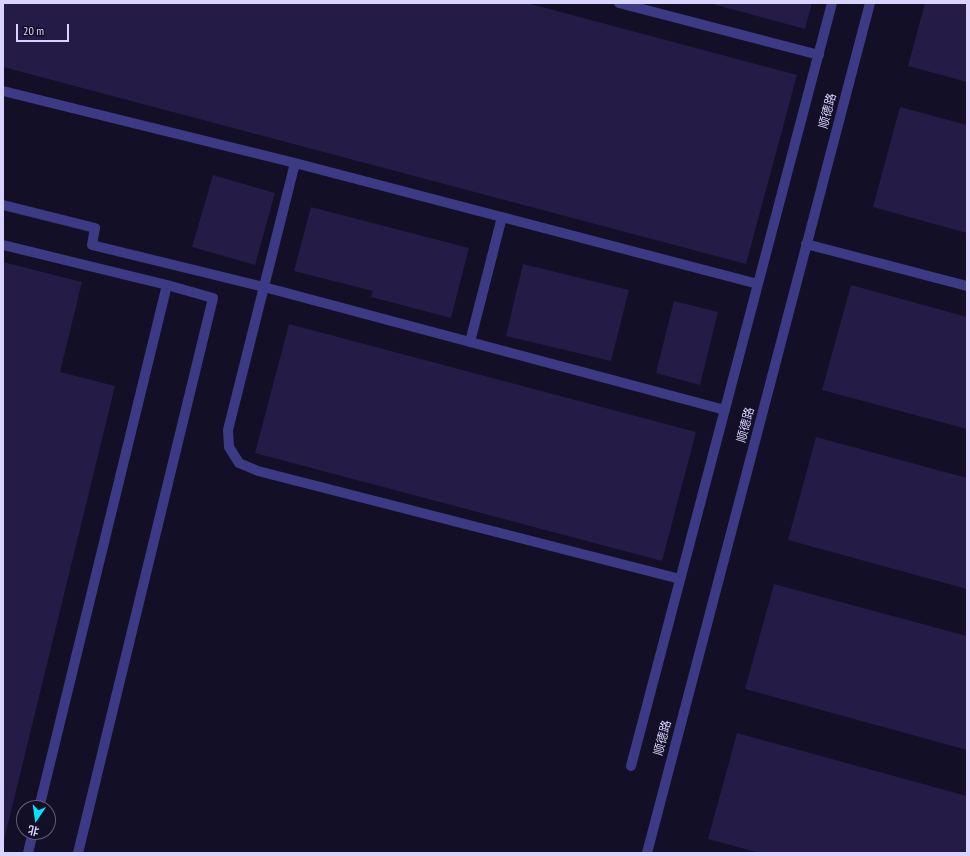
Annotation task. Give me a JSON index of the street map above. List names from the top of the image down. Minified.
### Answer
{"streets":{"street":["顺德路"]},"scale_bar":"20 m","north":"bottom"}
